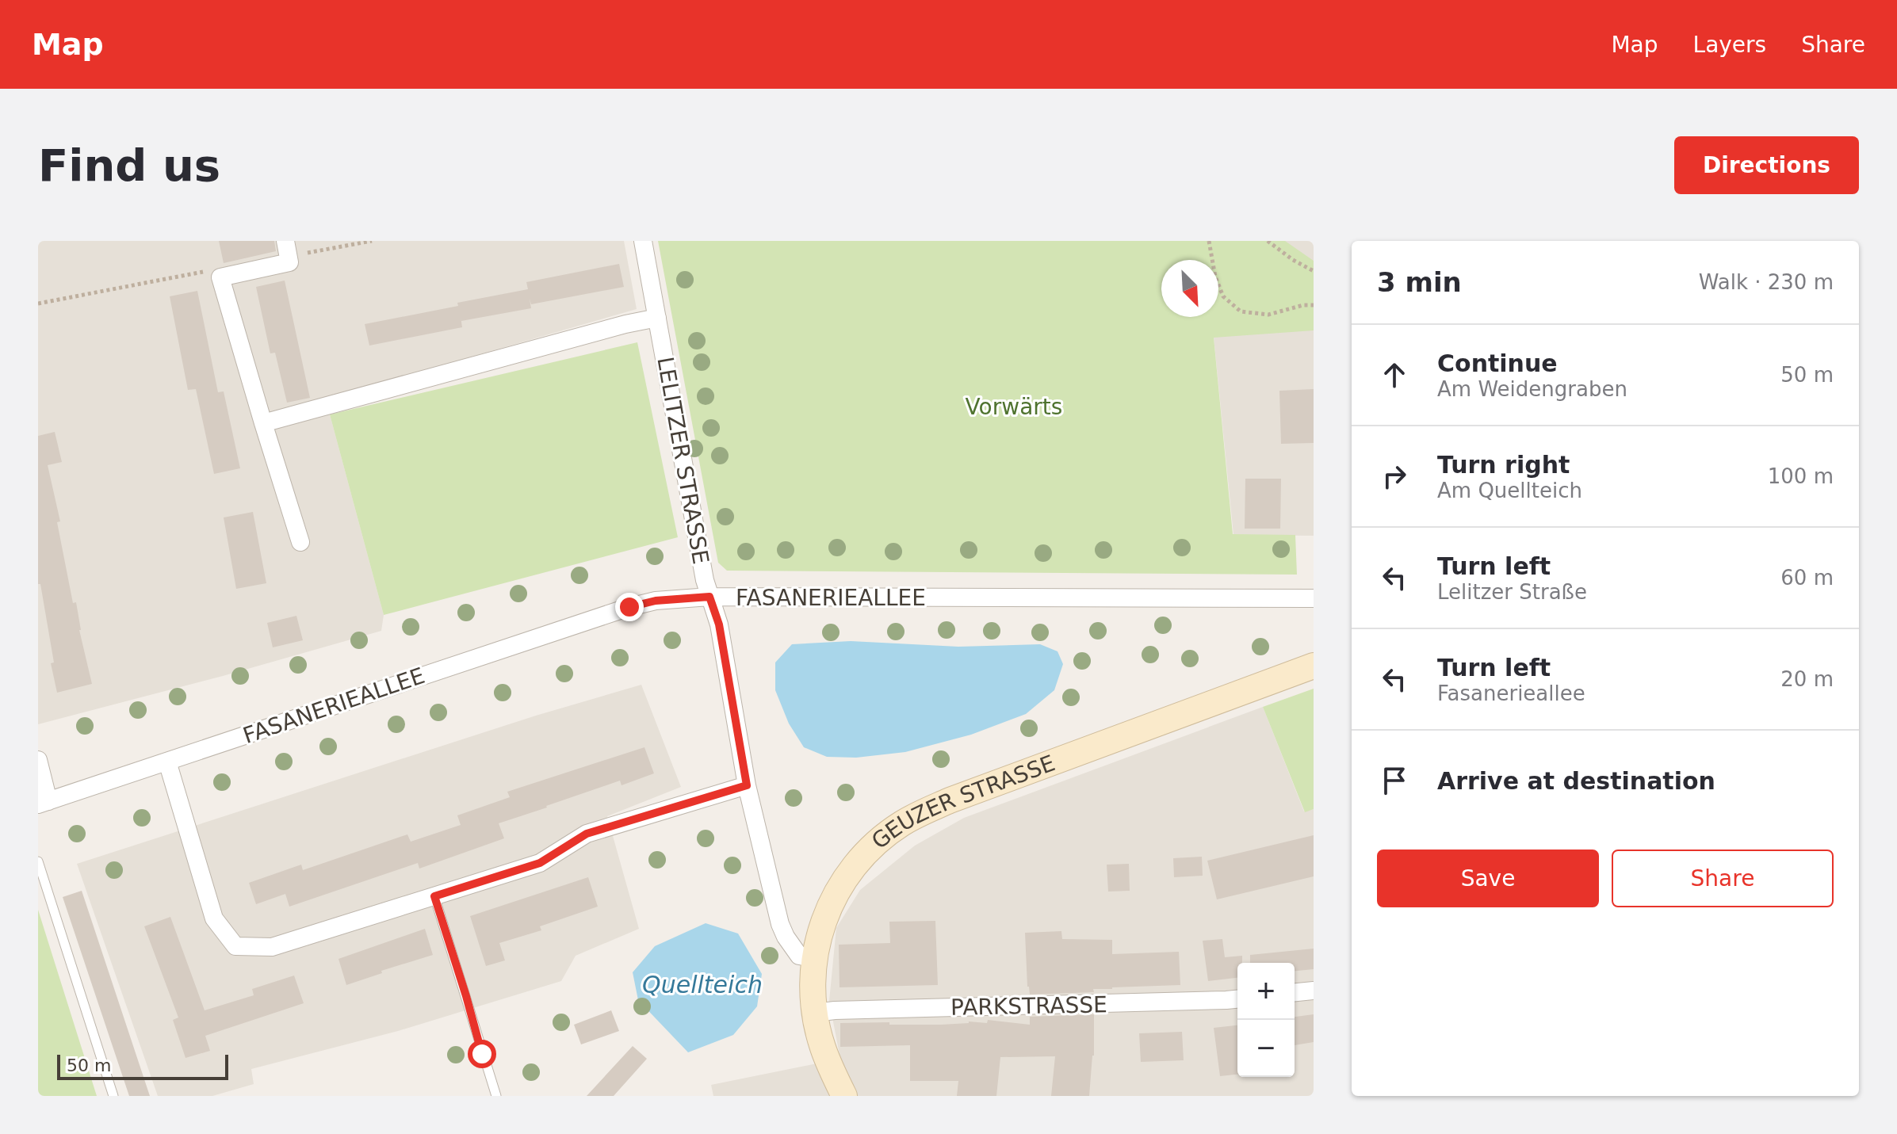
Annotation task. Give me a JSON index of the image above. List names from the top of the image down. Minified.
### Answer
{"streets":{"main road":["GEUZER STRASSE"],"street":["LELITZER STRASSE","FASANERIEALLEE","PARKSTRASSE"]},"crossings":[["LELITZER STRASSE","FASANERIEALLEE"],["LELITZER STRASSE","GEUZER STRASSE"],["GEUZER STRASSE","PARKSTRASSE"]],"water":["Quellteich"],"parks":["Vorwärts"],"scale_bar":"50 m","north":"bottom right","page":{"header":"Map","nav":["Map","Layers","Share"],"buttons":["Directions",["Save","Share"]],"title":"Find us","heading":["3 min","Walk · 230 m"],"list":[["Continue","Am Weidengraben","50 m"],["Turn right","Am Quellteich","100 m"],["Turn left","Lelitzer Straße","60 m"],["Turn left","Fasanerieallee","20 m"],"Arrive at destination"],"map_buttons":["+","−"],"scale":"50 m"}}
